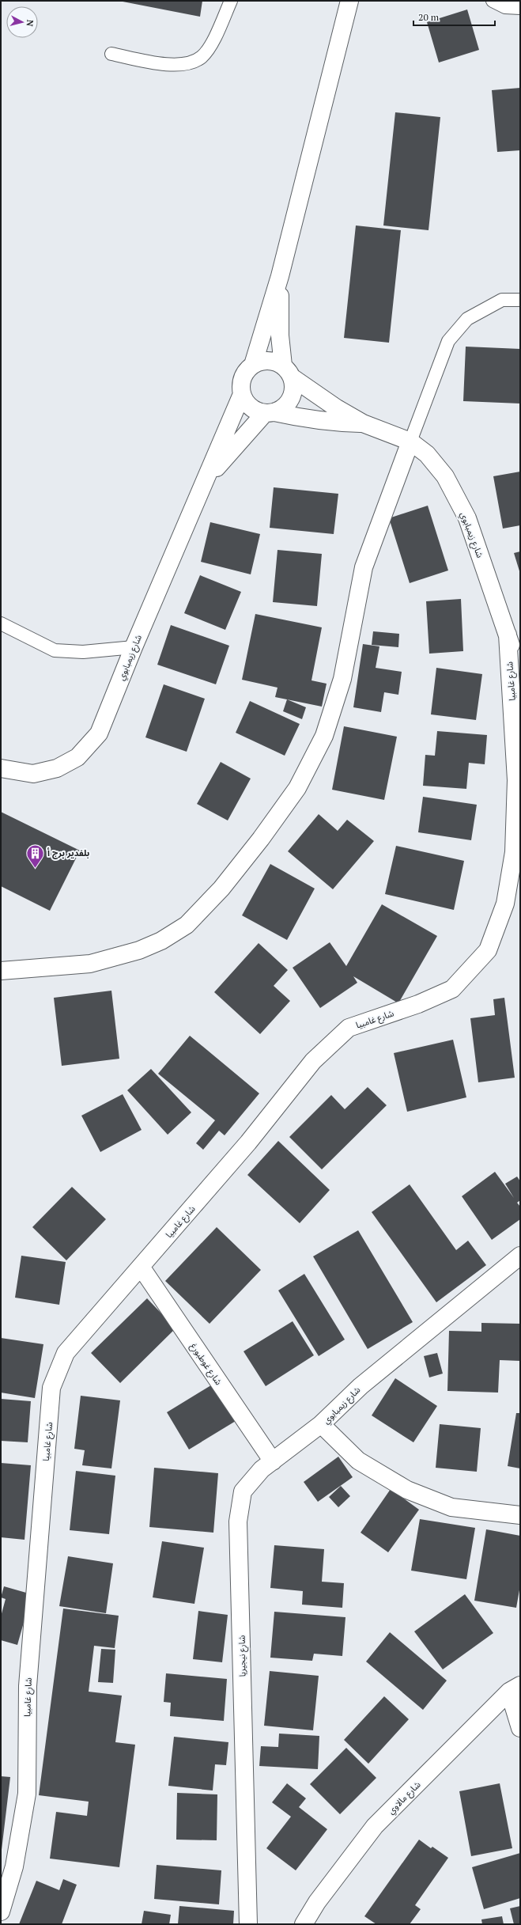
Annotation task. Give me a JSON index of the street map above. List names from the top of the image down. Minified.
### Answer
{"streets":{"street":["شارع زيمبابوي","شارع غامبيا","شارع غوطبورغ","شارع نيجيريا","شارع مالاوي"]},"crossings":[["شارع زيمبابوي","شارع غامبيا"],["شارع زيمبابوي","شارع نيجيريا"],["شارع غامبيا","شارع غوطبورغ"],["شارع غوطبورغ","شارع نيجيريا"]],"places":{"building":["بلفدير برج أ"]},"scale_bar":"20 m","north":"right"}
